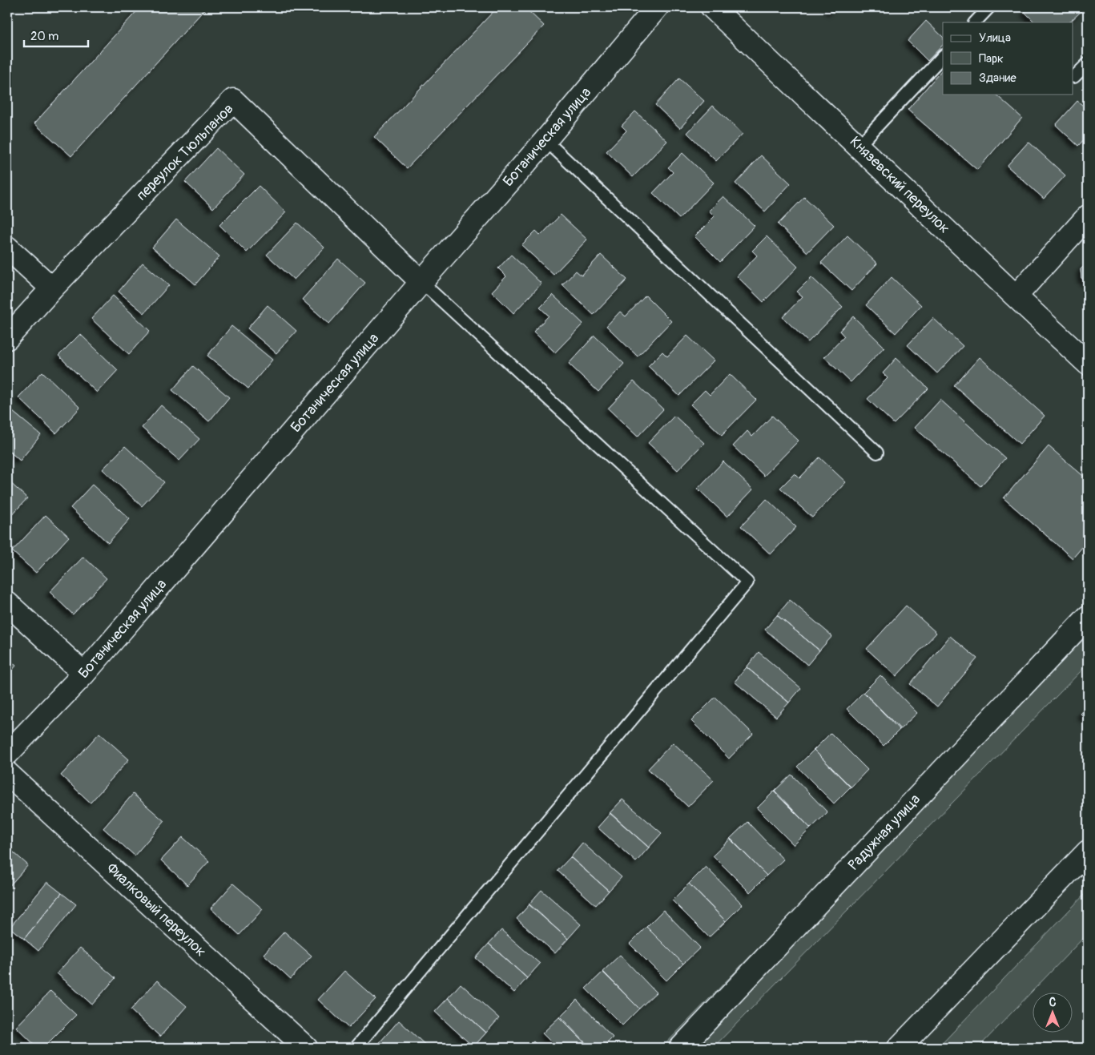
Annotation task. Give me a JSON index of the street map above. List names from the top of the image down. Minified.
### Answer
{"streets":{"street":["Ботаническая улица","переулок Тюльпанов","Князевский переулок","Радужная улица","Фиалковый переулок"]},"crossings":[["Ботаническая улица","переулок Тюльпанов"]],"legend":["Улица","Парк","Здание"],"scale_bar":"20 m","north":"top"}
